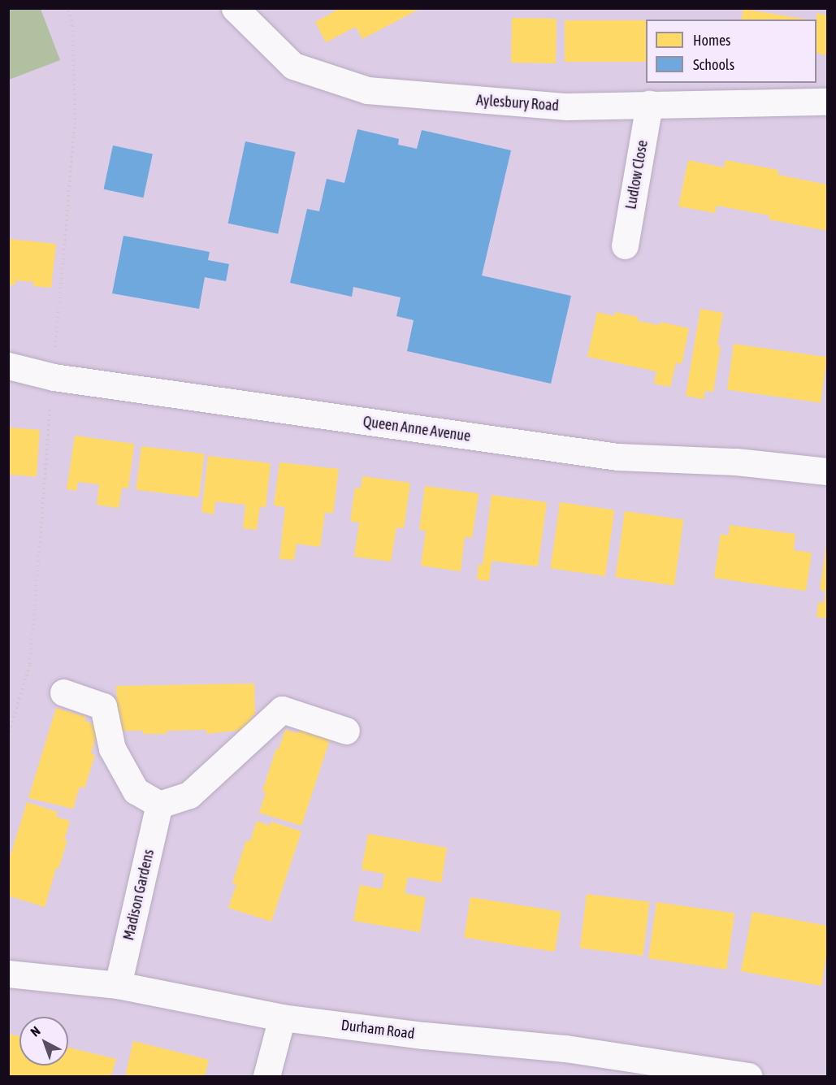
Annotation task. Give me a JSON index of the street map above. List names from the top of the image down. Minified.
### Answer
{"streets":{"street":["Aylesbury Road","Ludlow Close","Queen Anne Avenue","Madison Gardens","Durham Road"]},"crossings":[["Aylesbury Road","Ludlow Close"],["Madison Gardens","Durham Road"]],"legend":["Homes","Schools"],"north":"top left"}
